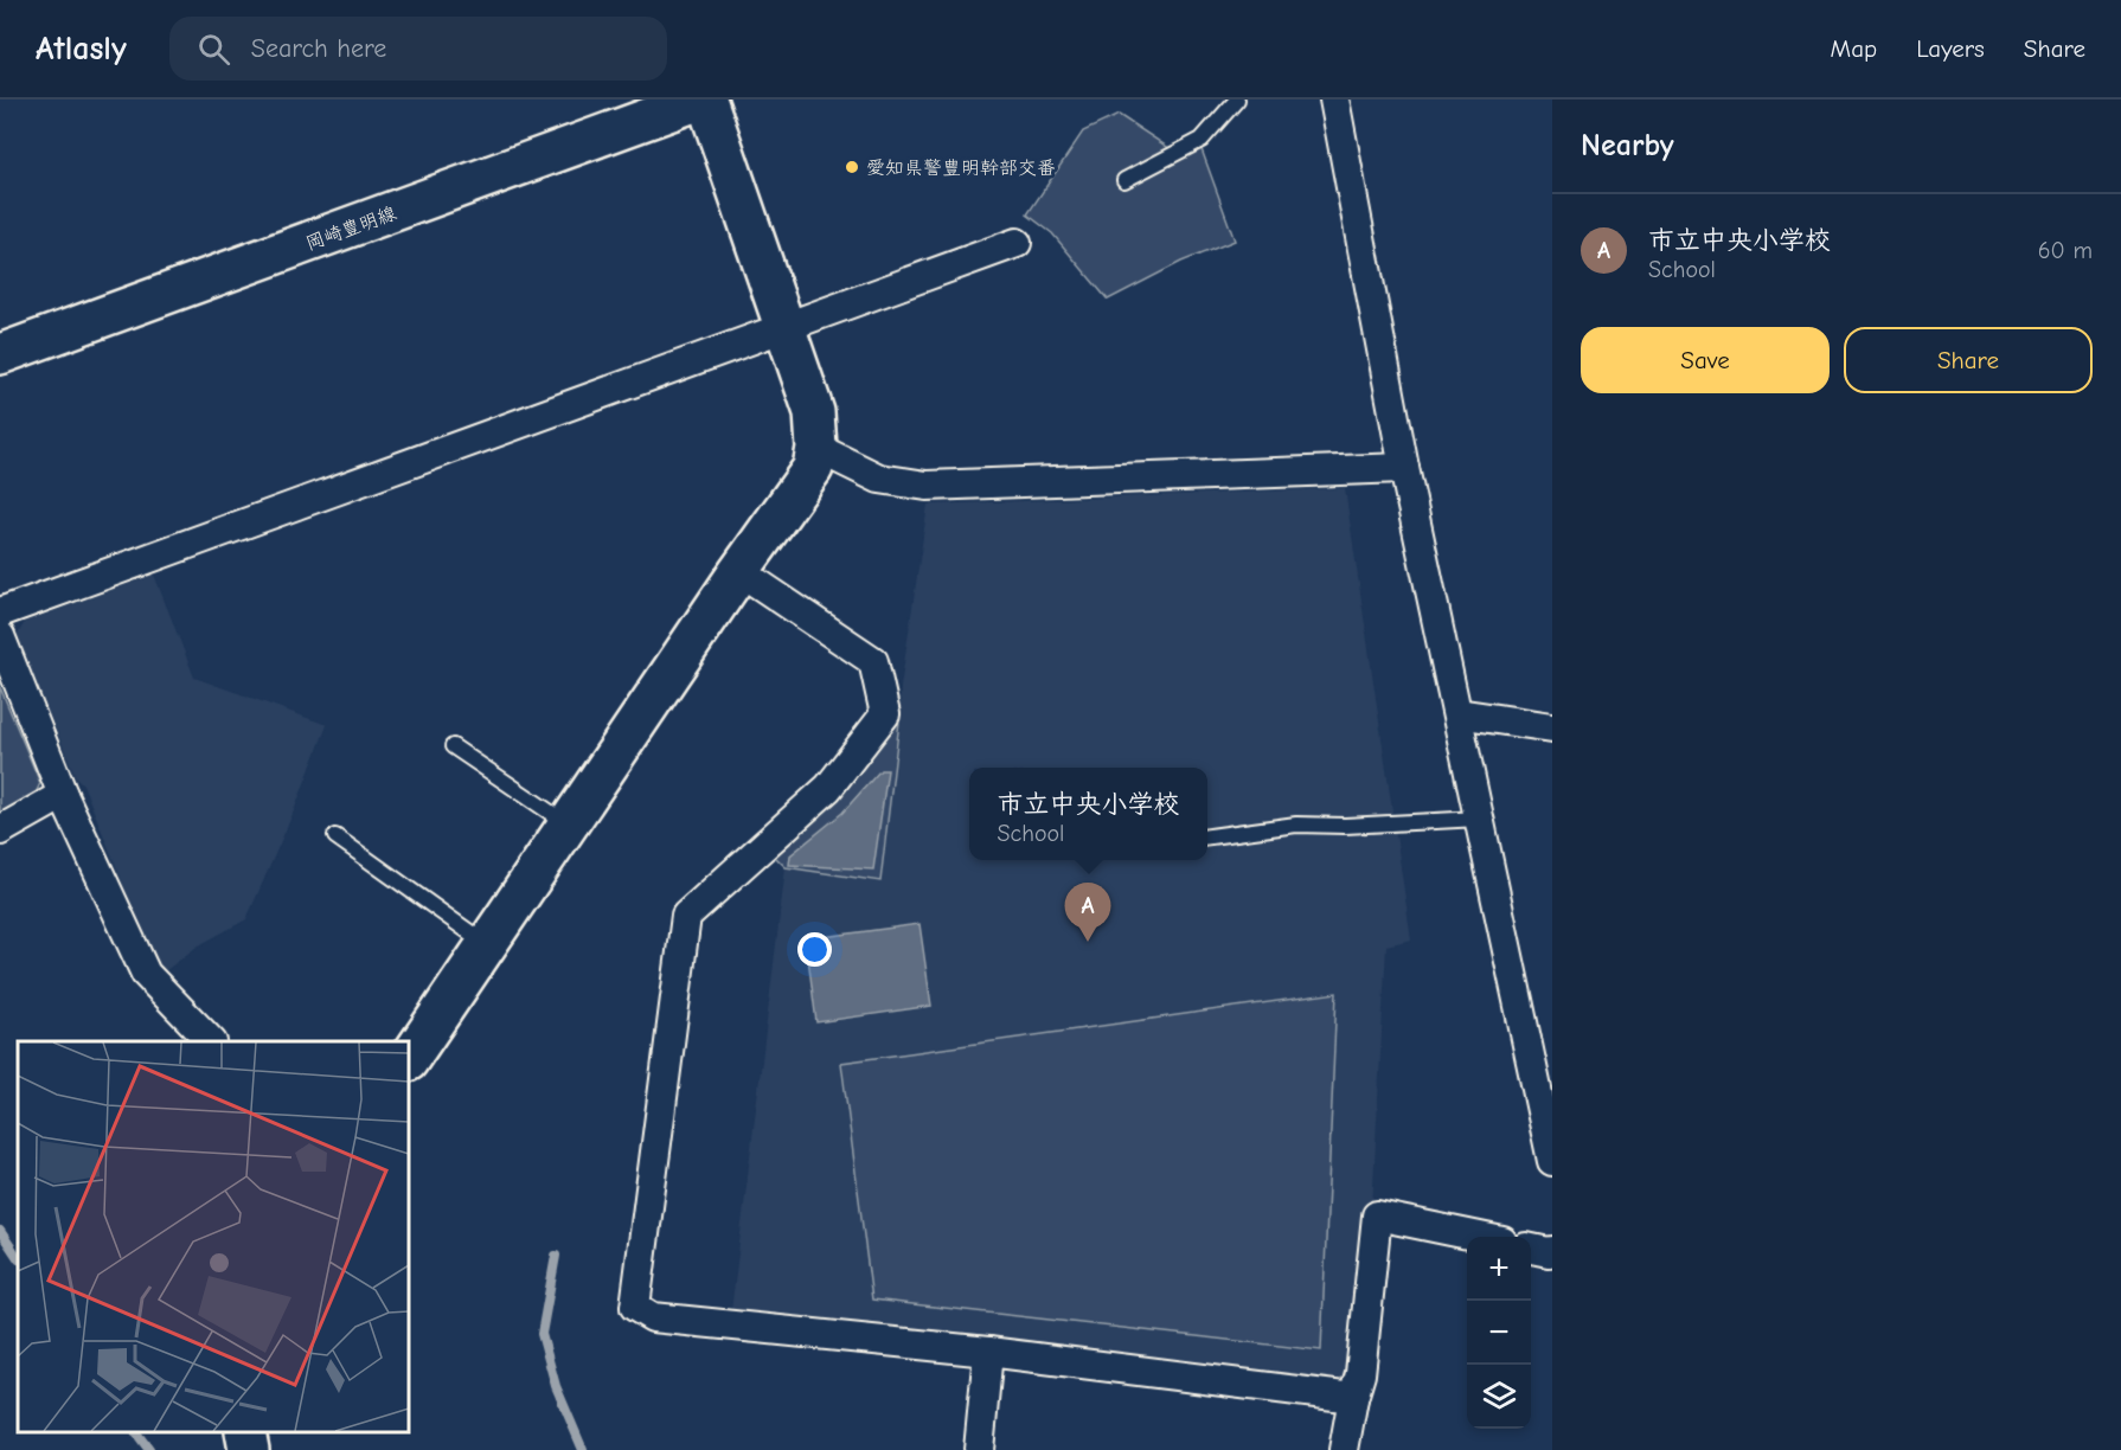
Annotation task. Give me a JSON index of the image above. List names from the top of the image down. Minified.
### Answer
{"streets":{"street":["岡崎豊明線"]},"places":["愛知県警豊明幹部交番"],"page":{"header":"Atlasly","search":"Search here","nav":["Map","Layers","Share"],"heading":"Nearby","list":[{"mark":"A","name":"市立中央小学校","note":"School","value":"60 m"}],"buttons":["Save","Share"],"popup":["市立中央小学校","School"],"pins":"A","map_buttons":["+","−"]}}
